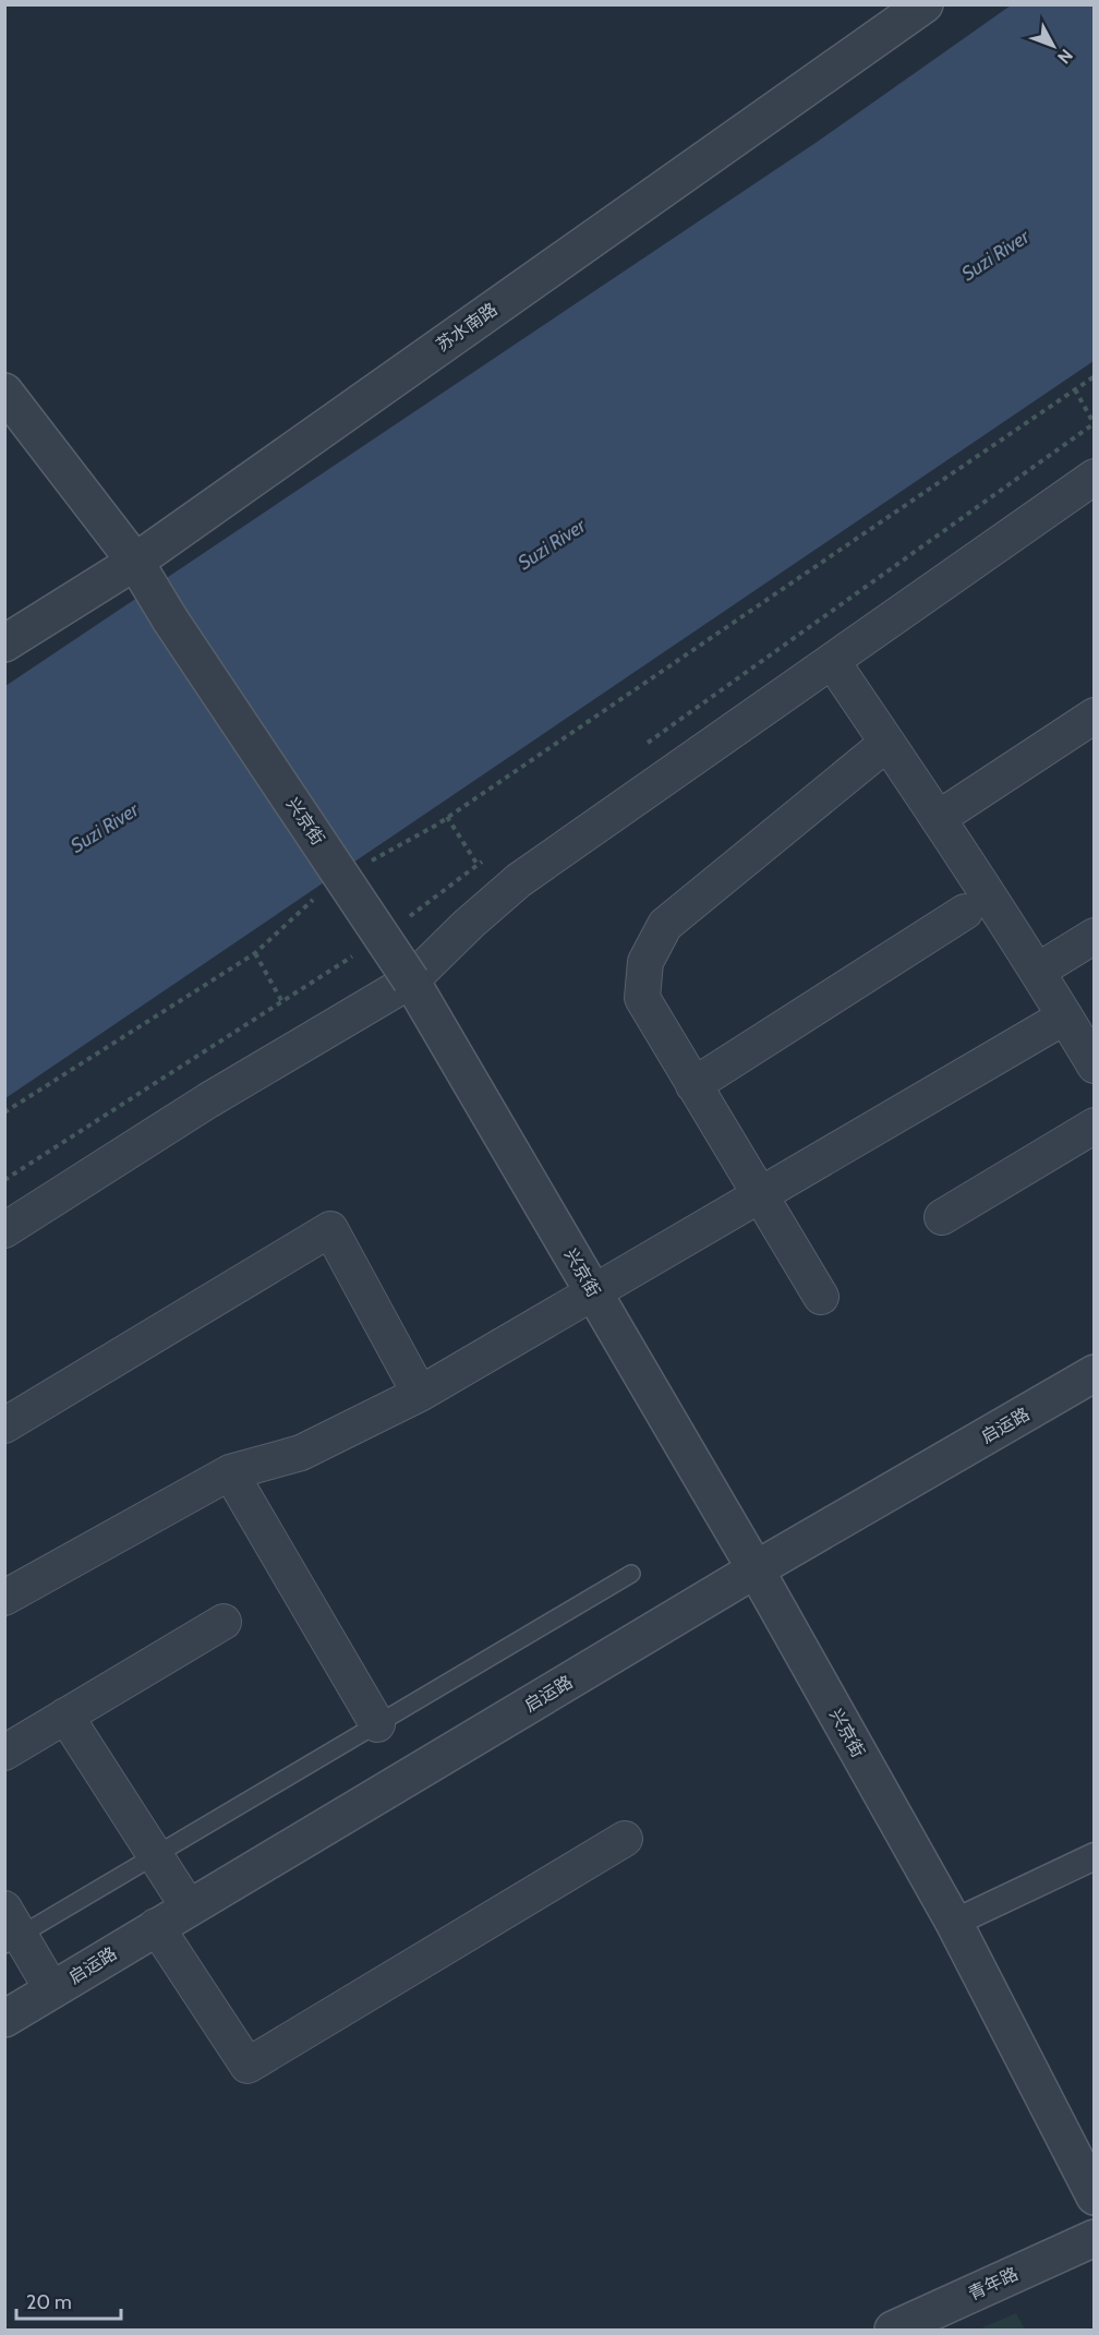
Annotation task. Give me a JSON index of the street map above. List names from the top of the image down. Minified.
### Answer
{"streets":{"street":["苏水南路","兴京街","启运路","青年路"]},"crossings":[["苏水南路","兴京街"],["兴京街","启运路"]],"water":["Suzi River"],"scale_bar":"20 m","north":"bottom right"}
